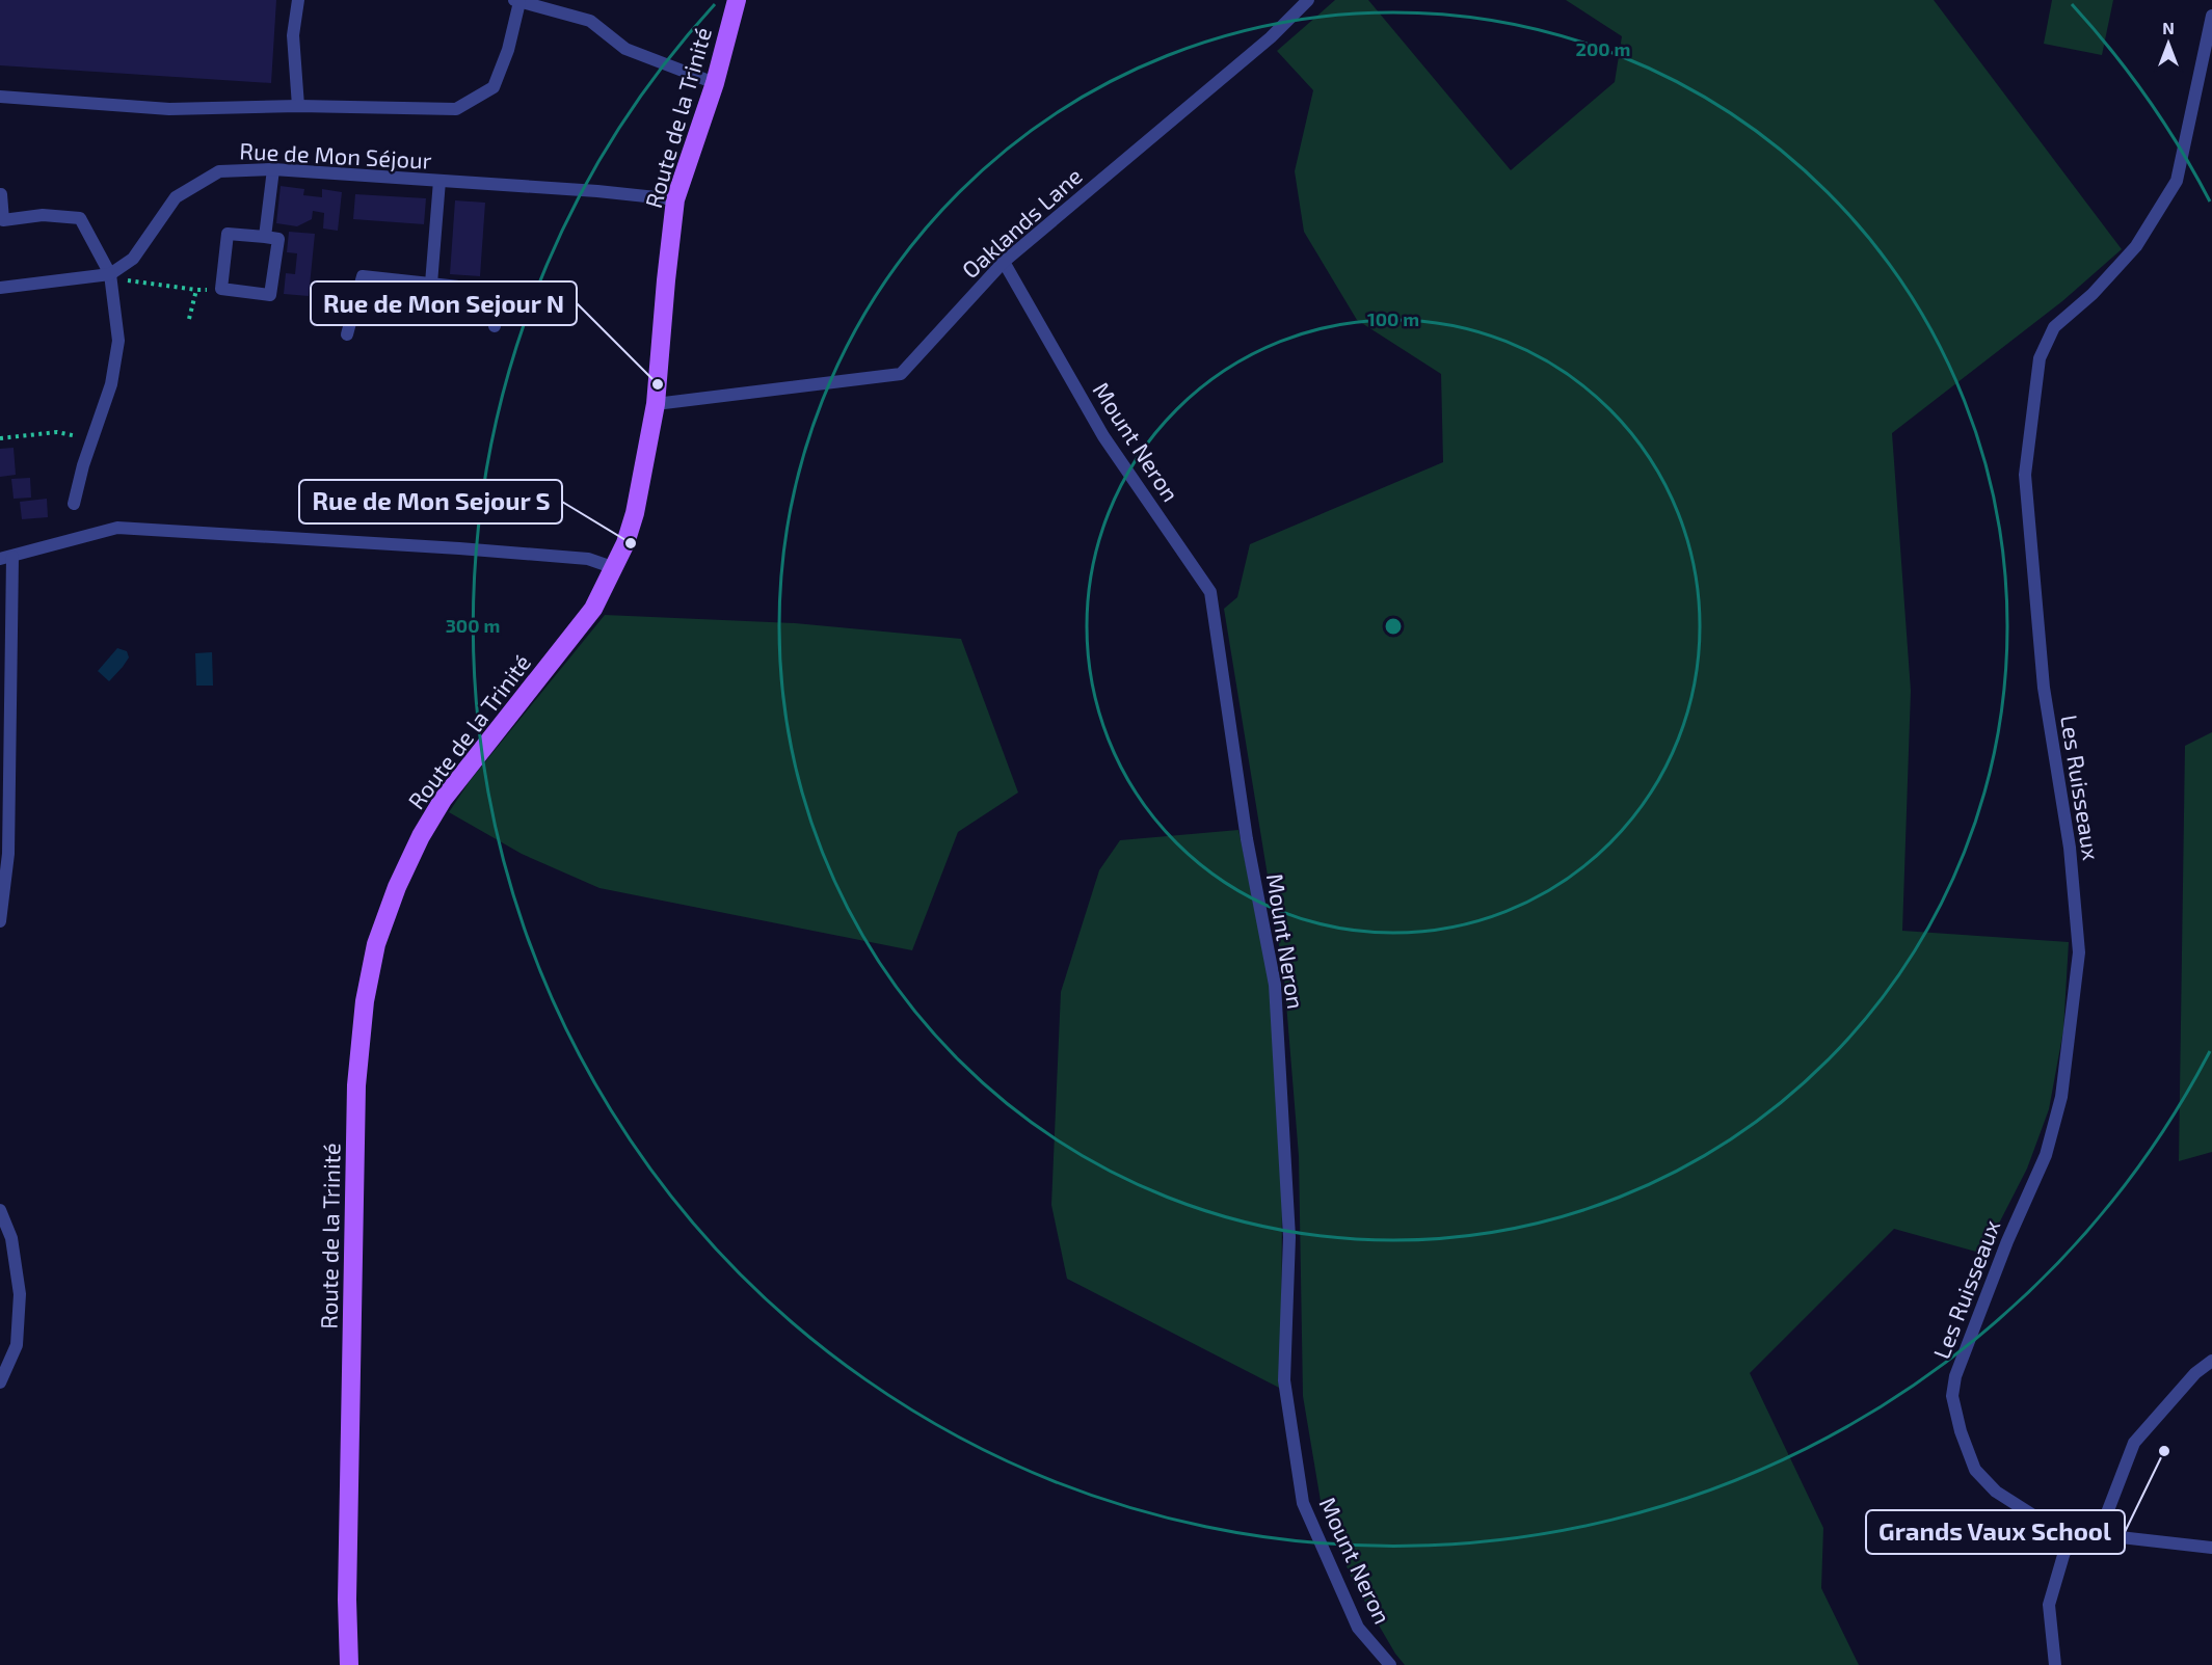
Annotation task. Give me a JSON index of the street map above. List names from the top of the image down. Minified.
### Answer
{"streets":{"main road":["Route de la Trinité"],"street":["Rue de Mon Séjour","Oaklands Lane","Mount Neron","Les Ruisseaux"]},"crossings":[["Route de la Trinité","Rue de Mon Séjour"],["Route de la Trinité","Oaklands Lane"],["Oaklands Lane","Mount Neron"]],"places":["Rue de Mon Sejour N","Rue de Mon Sejour S","Grands Vaux School"],"north":"top","rings":["200 m","100 m","300 m"]}
